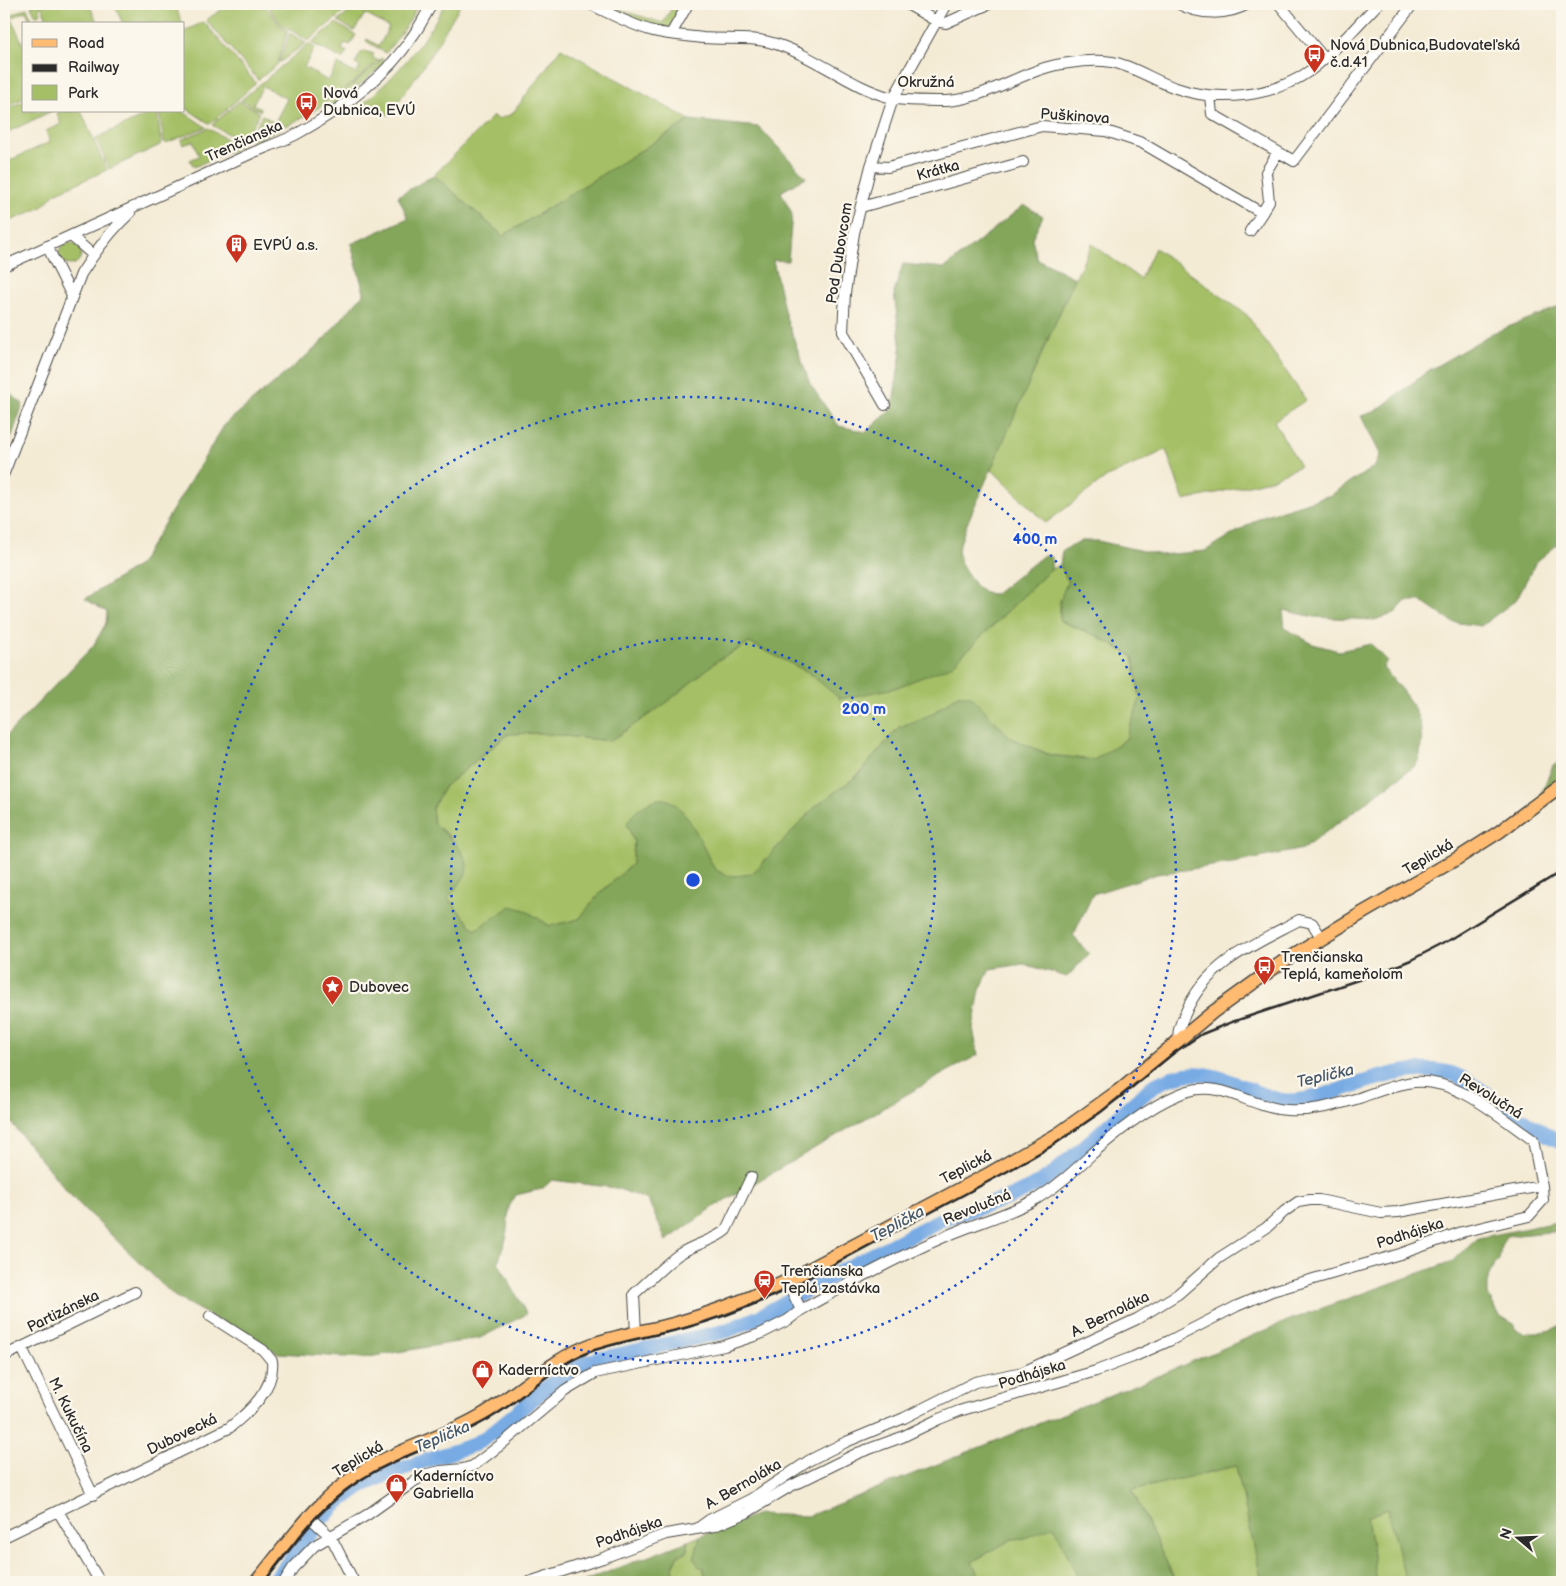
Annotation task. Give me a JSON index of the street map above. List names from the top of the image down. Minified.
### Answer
{"streets":{"main road":["Teplická"],"street":["Okružná","Puškinova","Trenčianska","Krátka","Pod Dubovcom","Revolučná","Podhájska","Partizánska","A. Bernoláka","M. Kukučína","Dubovecká"]},"crossings":[["Okružná","Pod Dubovcom"],["Puškinova","Pod Dubovcom"],["Krátka","Pod Dubovcom"],["Revolučná","Podhájska"],["Revolučná","A. Bernoláka"],["Podhájska","A. Bernoláka"],["Partizánska","M. Kukučína"],["M. Kukučína","Dubovecká"]],"water":["Teplička"],"places":{"bus stop":["Nová Dubnica,Budovateľská č.d.41","Nová Dubnica, EVÚ","Trenčianska Teplá, kameňolom"],"building":["EVPÚ a.s."],"place":["Dubovec"],"station":["Trenčianska Teplá zastávka"],"shop":["Kaderníctvo","Kaderníctvo Gabriella"]},"legend":["Road","Railway","Park"],"north":"left","rings":["400 m","200 m"]}
